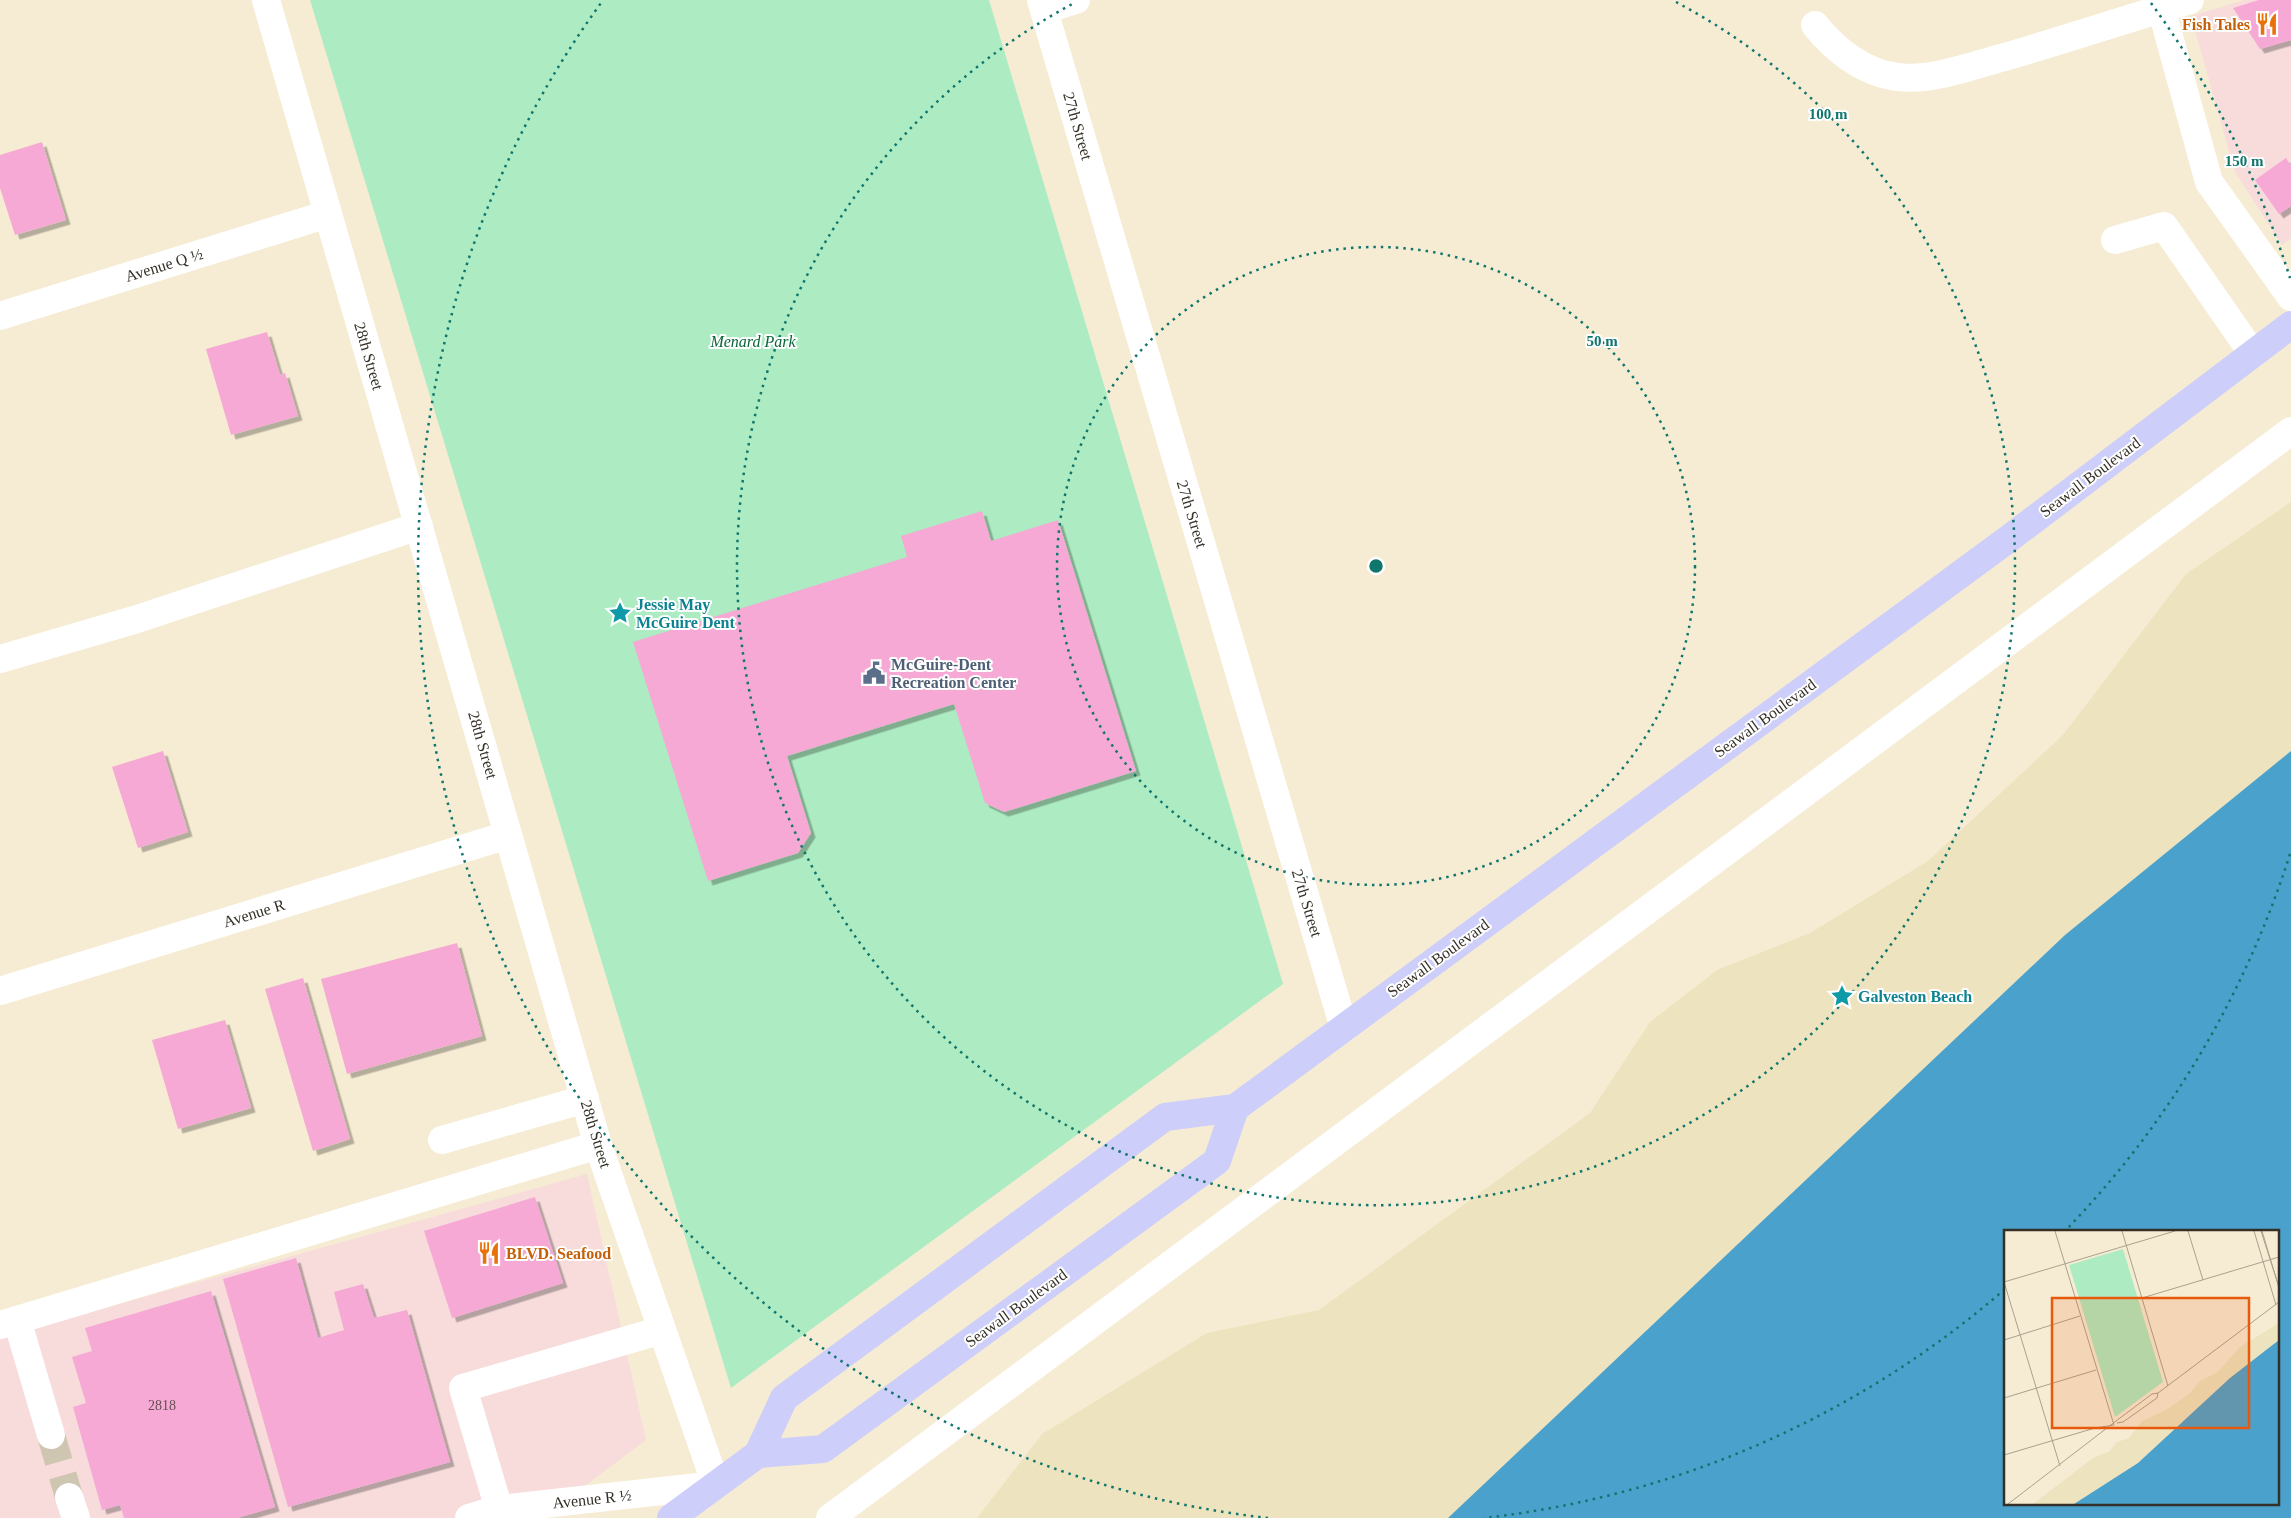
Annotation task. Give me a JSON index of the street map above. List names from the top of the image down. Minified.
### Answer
{"streets":{"main road":["Seawall Boulevard"],"street":["27th Street","Avenue Q ½","28th Street","Avenue R","Avenue R ½"]},"crossings":[["27th Street","Seawall Boulevard"],["Avenue Q ½","28th Street"],["28th Street","Seawall Boulevard"],["28th Street","Avenue R"],["28th Street","Avenue R ½"],["Seawall Boulevard","Avenue R ½"]],"parks":["Menard Park"],"places":{"restaurant":["Fish Tales","BLVD. Seafood"],"place":["Jessie May McGuire Dent","Galveston Beach"],"public building":["McGuire-Dent Recreation Center"]},"house_numbers":["2818"],"rings":["100 m","150 m","50 m"]}
